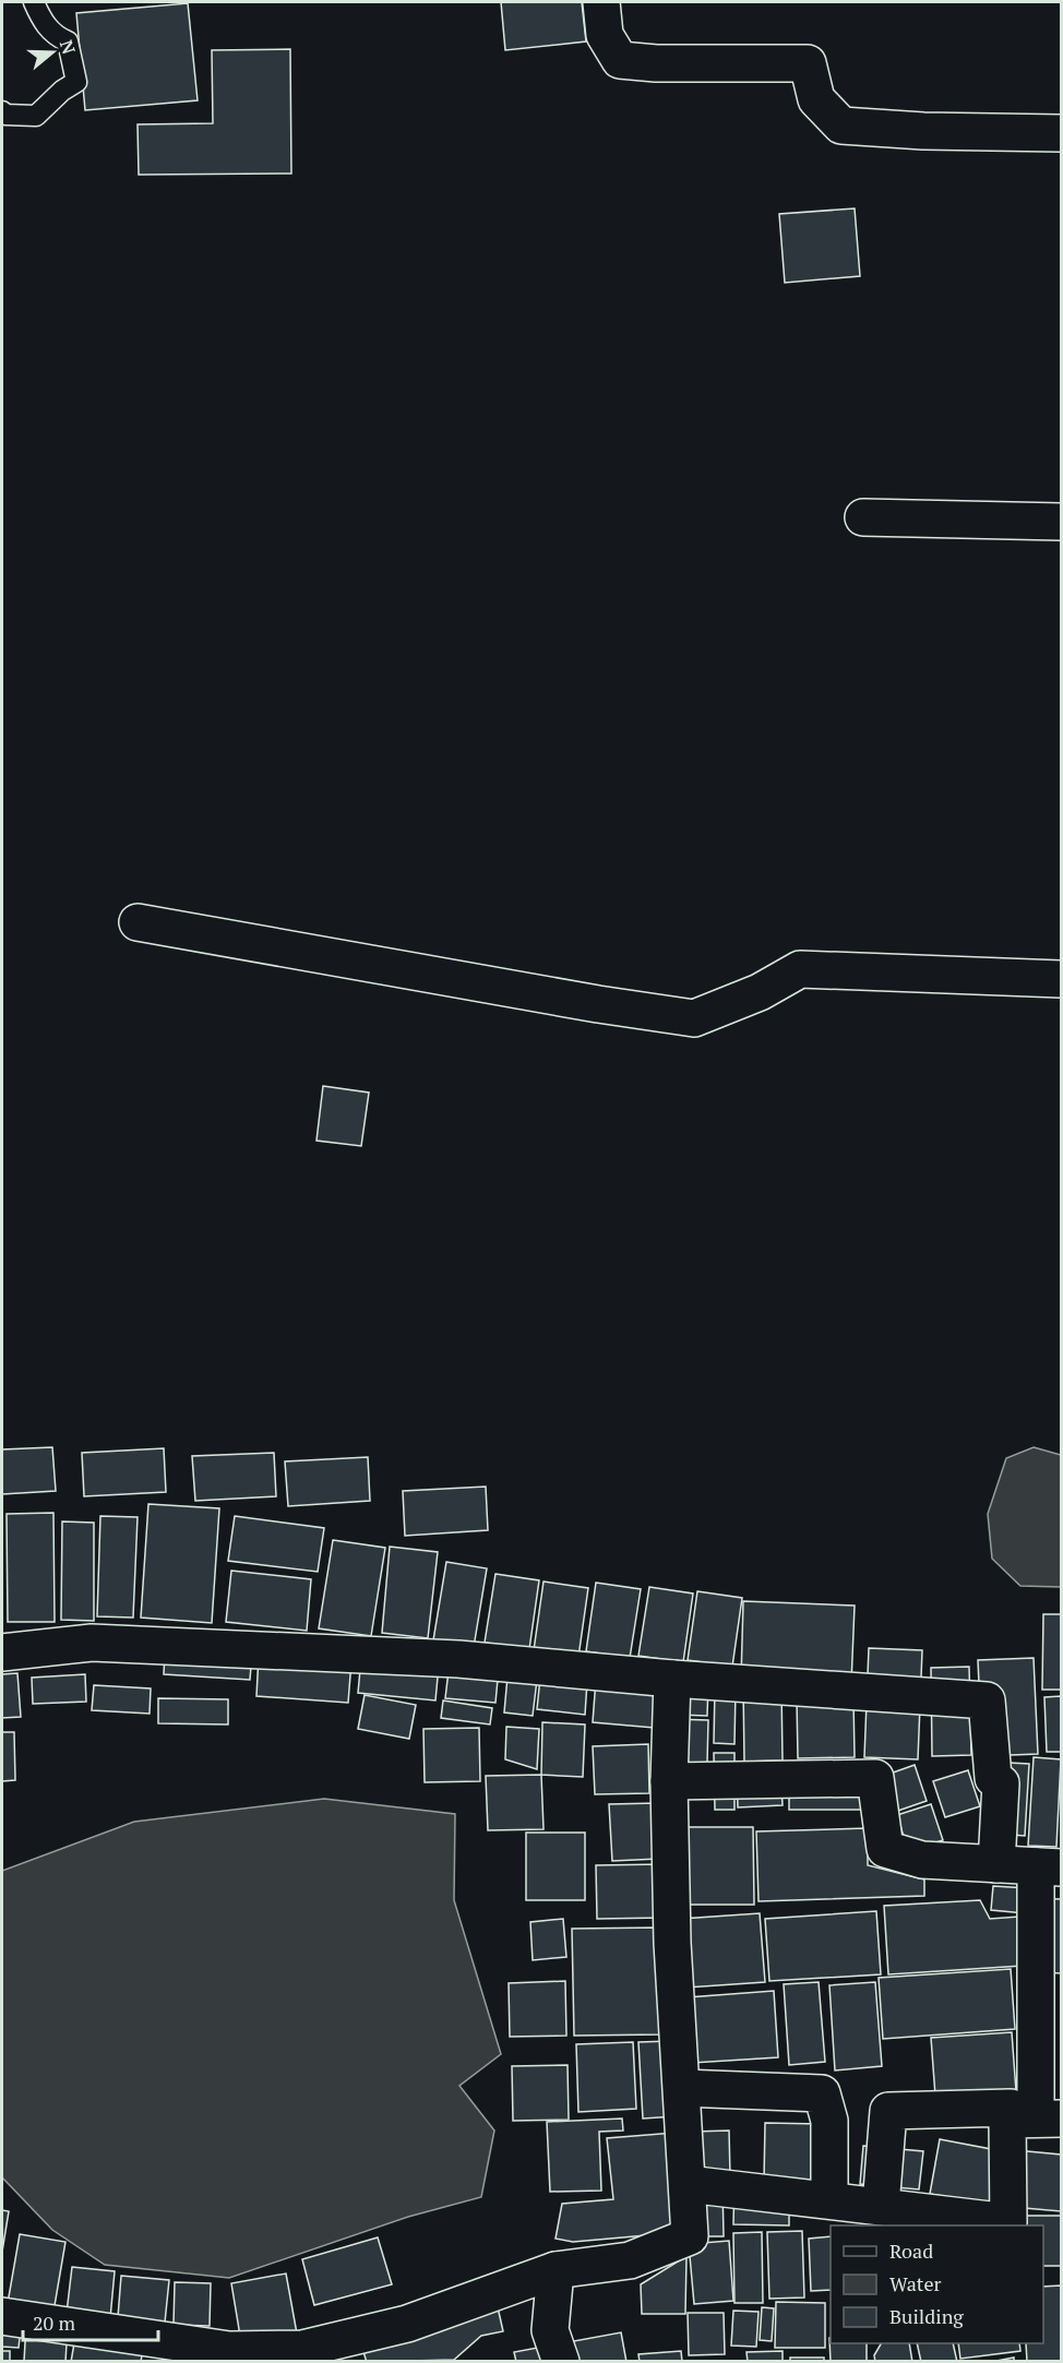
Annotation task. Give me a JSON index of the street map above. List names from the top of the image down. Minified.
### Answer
{"legend":["Road","Water","Building"],"scale_bar":"20 m","north":"right"}
